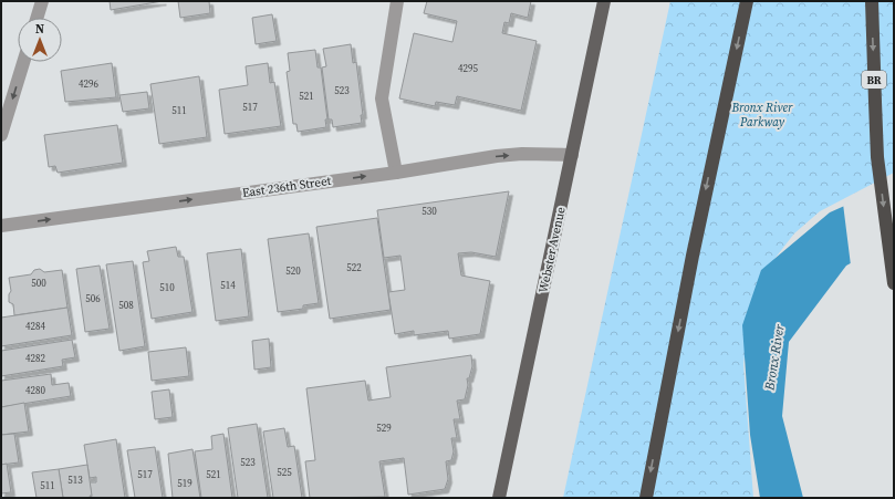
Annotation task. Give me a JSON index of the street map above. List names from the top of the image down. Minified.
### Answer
{"streets":{"highway":["BR"],"main road":["Webster Avenue"],"street":["East 236th Street"]},"crossings":[["East 236th Street","Webster Avenue"]],"one_way":["East 236th Street"],"water":["Bronx River"],"parks":["Bronx River Parkway"],"house_numbers":["4295","4296","523","521","517","511","530","522","520","500","514","510","506","508","4284","4282","4280","529","523","525","517","521","513","519","511"],"north":"top"}
